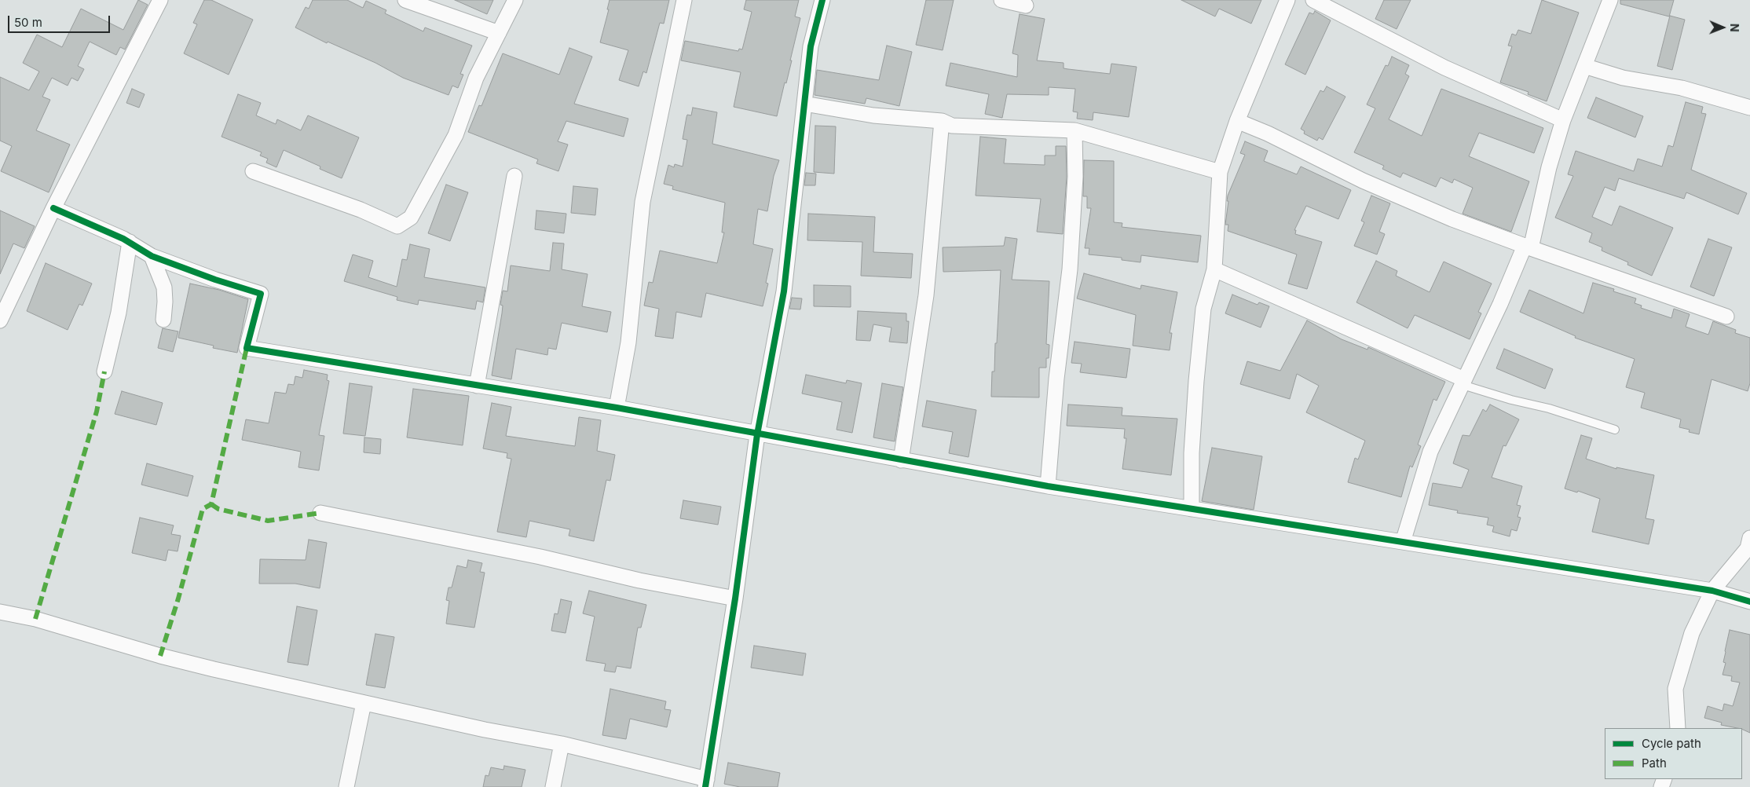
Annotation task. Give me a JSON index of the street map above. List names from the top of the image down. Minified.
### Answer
{"legend":["Cycle path","Path"],"scale_bar":"50 m","north":"right"}
